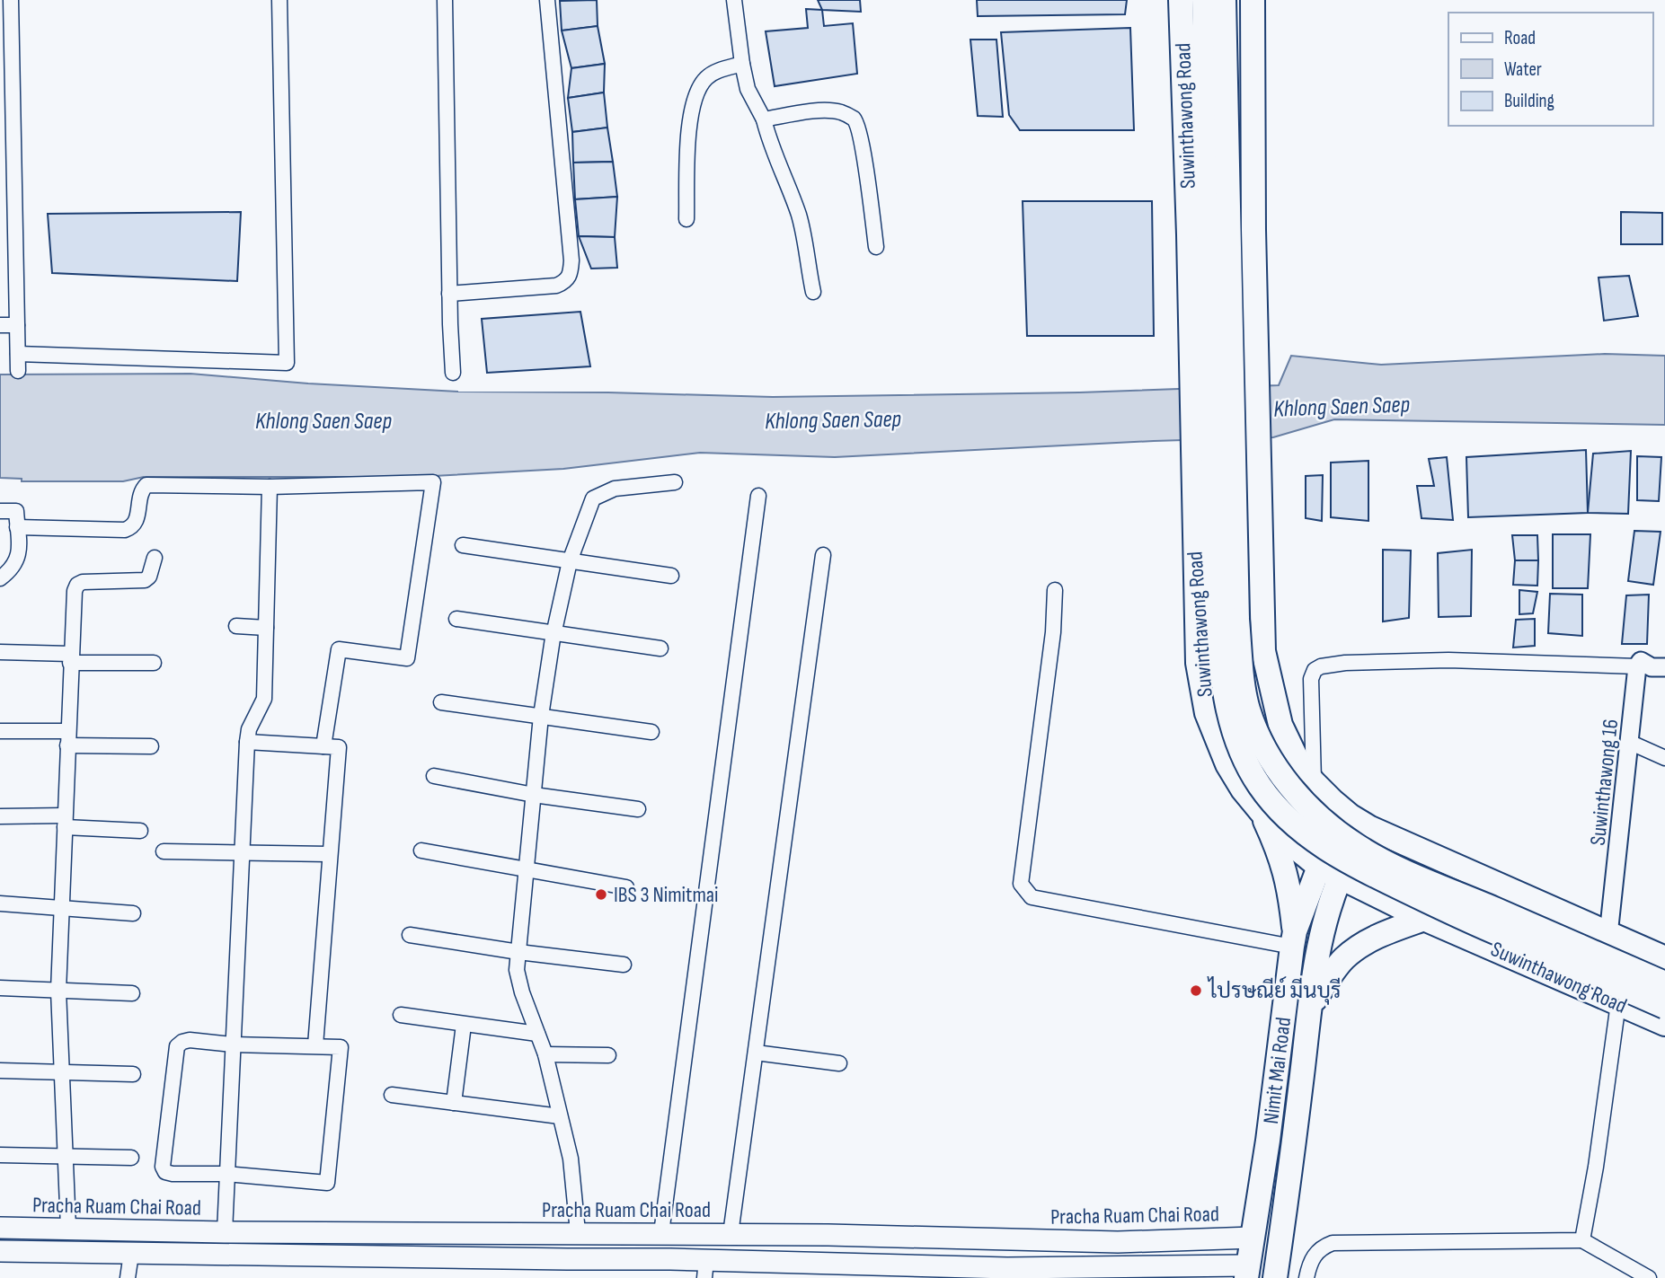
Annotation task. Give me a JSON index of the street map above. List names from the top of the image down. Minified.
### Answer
{"streets":{"main road":["Suwinthawong Road","Nimit Mai Road","Pracha Ruam Chai Road"],"street":["Suwinthawong 16"]},"crossings":[["Suwinthawong Road","Nimit Mai Road"],["Nimit Mai Road","Pracha Ruam Chai Road"]],"water":["Khlong Saen Saep"],"places":["IBS 3 Nimitmai","ไปรษณีย์ มีนบุรี"],"legend":["Road","Water","Building"]}
